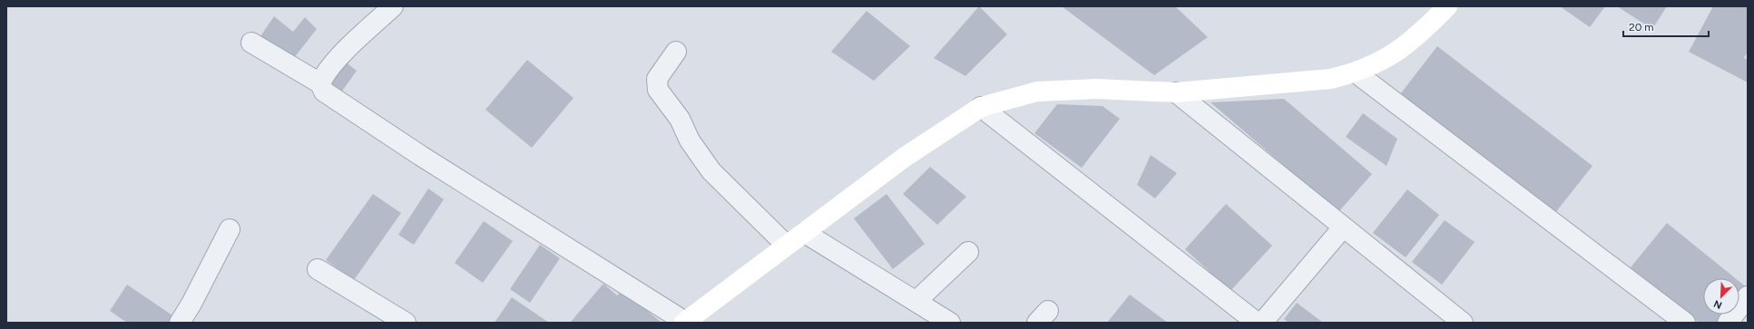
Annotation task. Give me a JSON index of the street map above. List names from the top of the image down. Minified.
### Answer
{"scale_bar":"20 m","north":"bottom left"}
